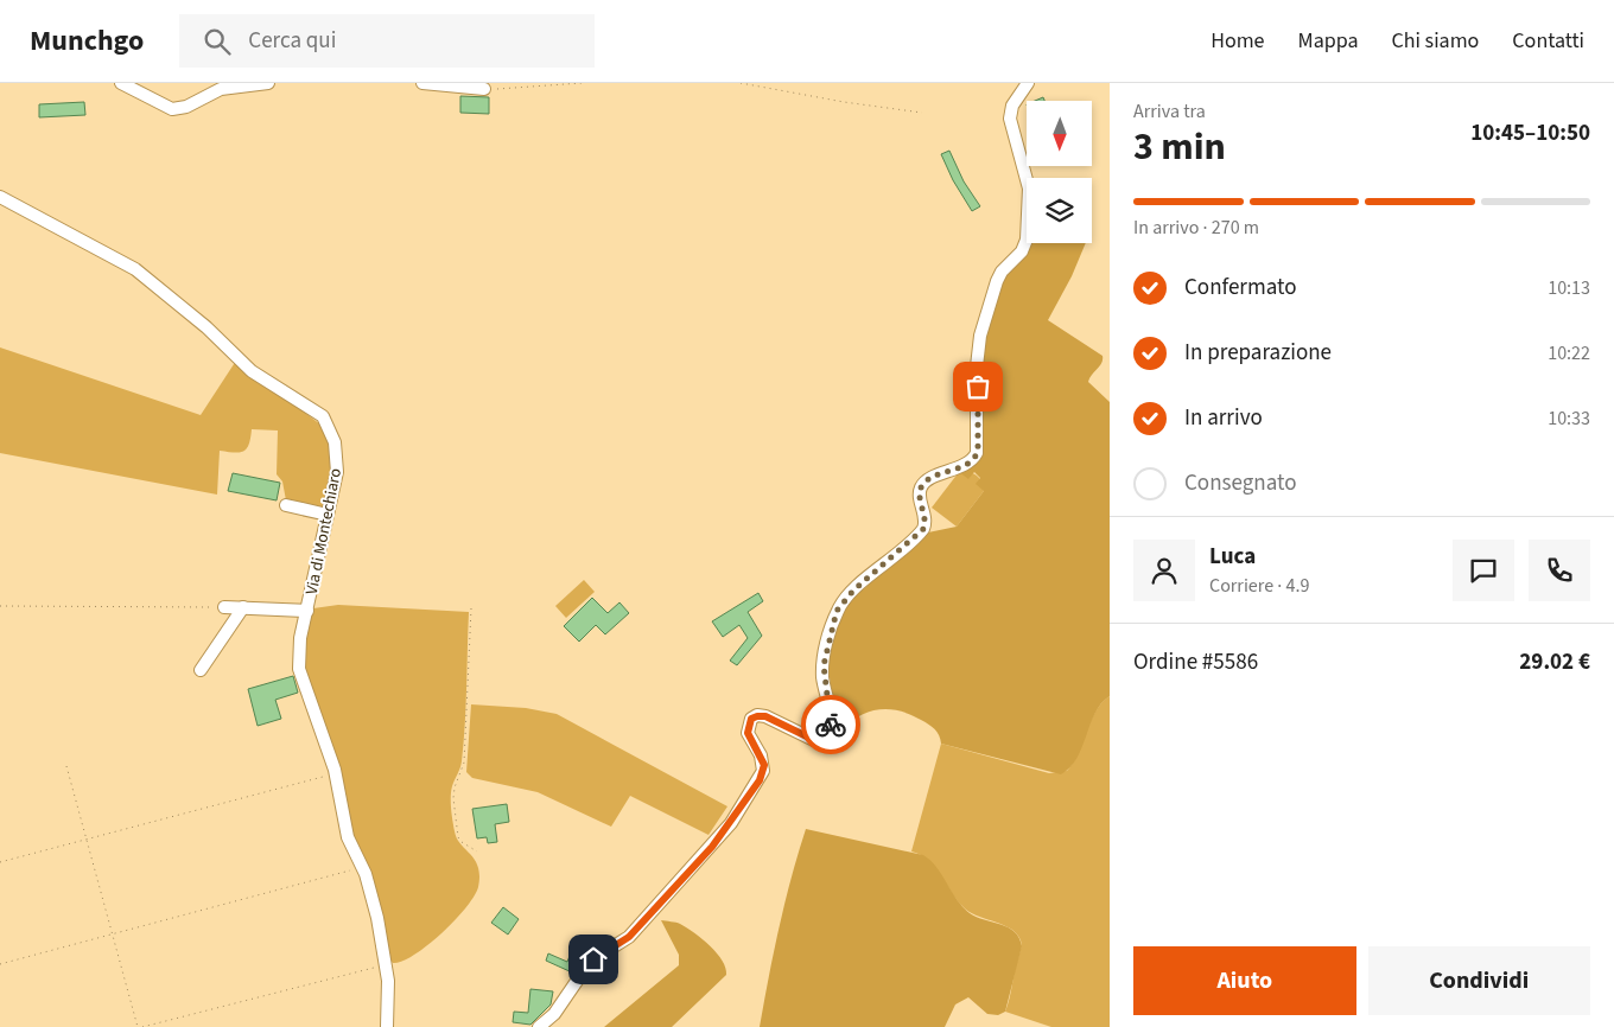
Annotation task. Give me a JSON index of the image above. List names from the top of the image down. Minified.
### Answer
{"streets":{"street":["Via di Montechiaro"]},"north":"bottom","page":{"header":"Munchgo","search":"Cerca qui","nav":["Home","Mappa","Chi siamo","Contatti"],"heading":["3 min","Arriva tra","10:45–10:50"],"panel":["Luca","Corriere · 4.9","Ordine #5586","29.02 €"],"bar":"In arrivo · 270 m","list":[["Confermato","10:13"],["In preparazione","10:22"],["In arrivo","10:33"],"Consegnato"],"buttons":["Aiuto","Condividi"]}}
